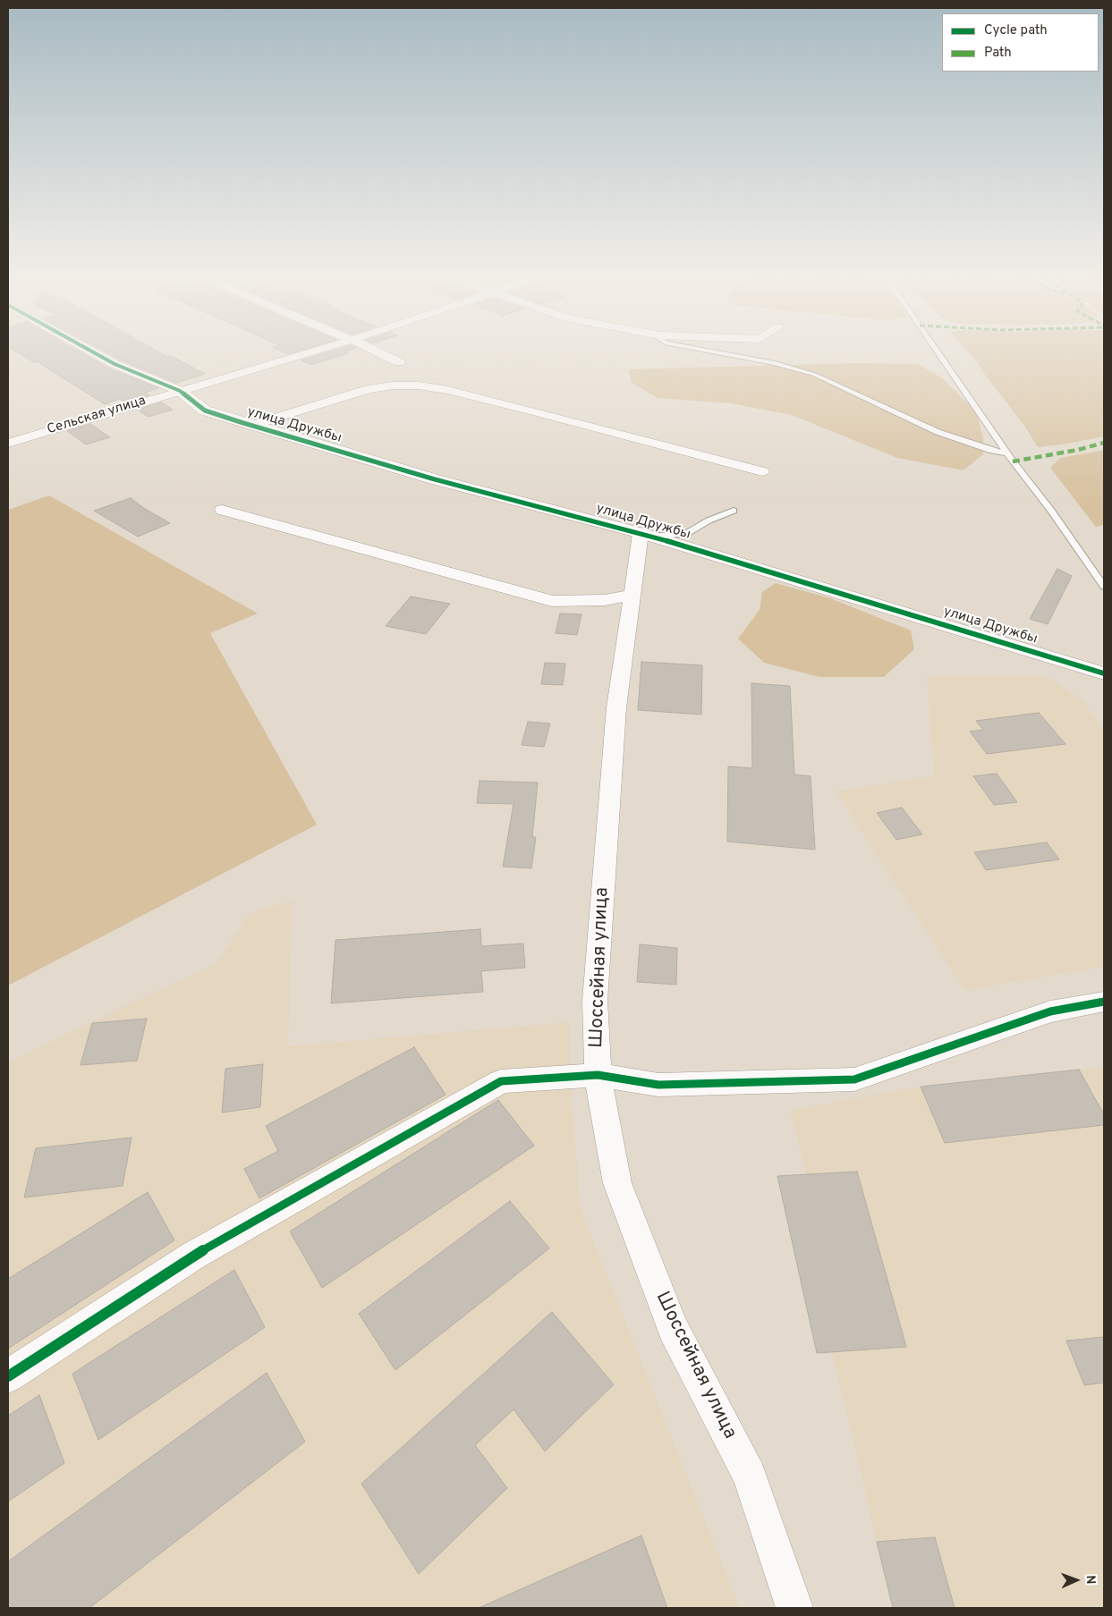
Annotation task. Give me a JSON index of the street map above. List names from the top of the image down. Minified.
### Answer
{"streets":{"street":["Сельская улица","улица Дружбы","Шоссейная улица"]},"crossings":[["Сельская улица","улица Дружбы"],["улица Дружбы","Шоссейная улица"]],"legend":["Cycle path","Path"],"north":"right"}
